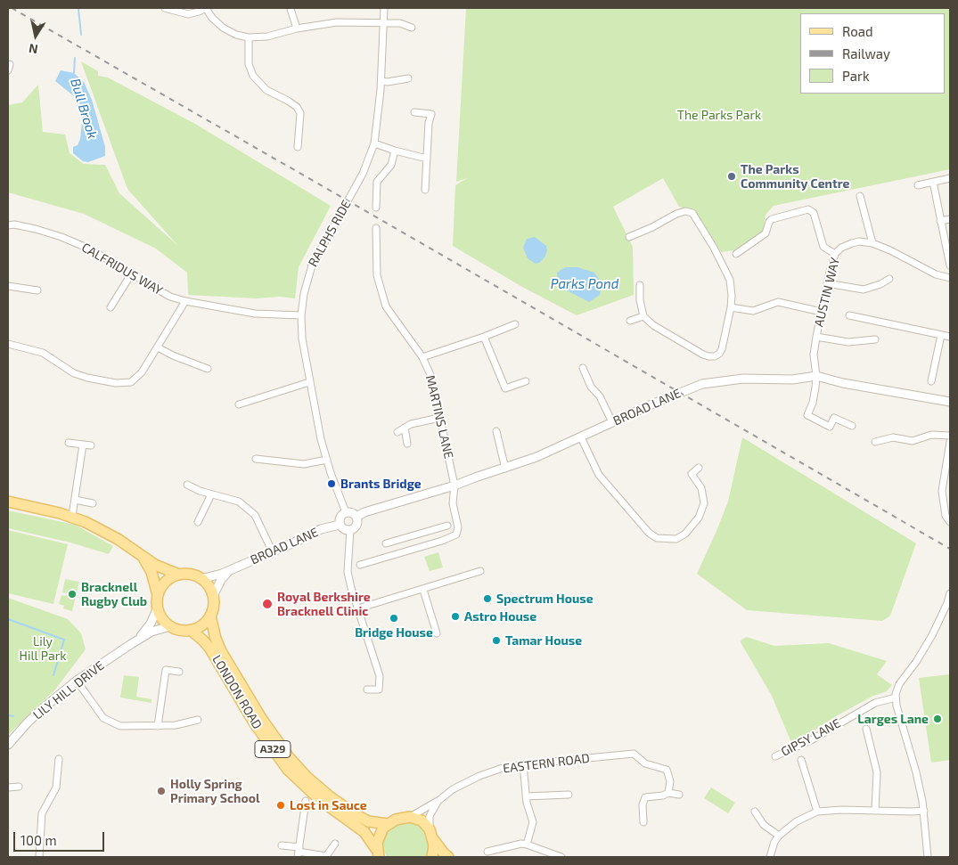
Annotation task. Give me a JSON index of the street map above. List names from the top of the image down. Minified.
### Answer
{"streets":{"main road":["LONDON ROAD","A329"],"street":["RALPHS RIDE","CALFRIDUS WAY","AUSTIN WAY","BROAD LANE","MARTINS LANE","LILY HILL DRIVE","GIPSY LANE","EASTERN ROAD"]},"crossings":[["RALPHS RIDE","CALFRIDUS WAY"],["RALPHS RIDE","BROAD LANE"],["AUSTIN WAY","BROAD LANE"],["BROAD LANE","MARTINS LANE"],["BROAD LANE","LILY HILL DRIVE"],["BROAD LANE","LONDON ROAD"],["BROAD LANE","A329"],["LILY HILL DRIVE","LONDON ROAD"],["LILY HILL DRIVE","A329"],["LONDON ROAD","A329"],["A329","EASTERN ROAD"]],"water":["Bull Brook","Parks Pond"],"parks":["The Parks Park","Lily Hill Park"],"places":["The Parks Community Centre","Brants Bridge","Bracknell Rugby Club","Spectrum House","Royal Berkshire Bracknell Clinic","Astro House","Bridge House","Tamar House","Larges Lane","Holly Spring Primary School","Lost in Sauce"],"legend":["Road","Railway","Park"],"scale_bar":"100 m","north":"bottom"}
